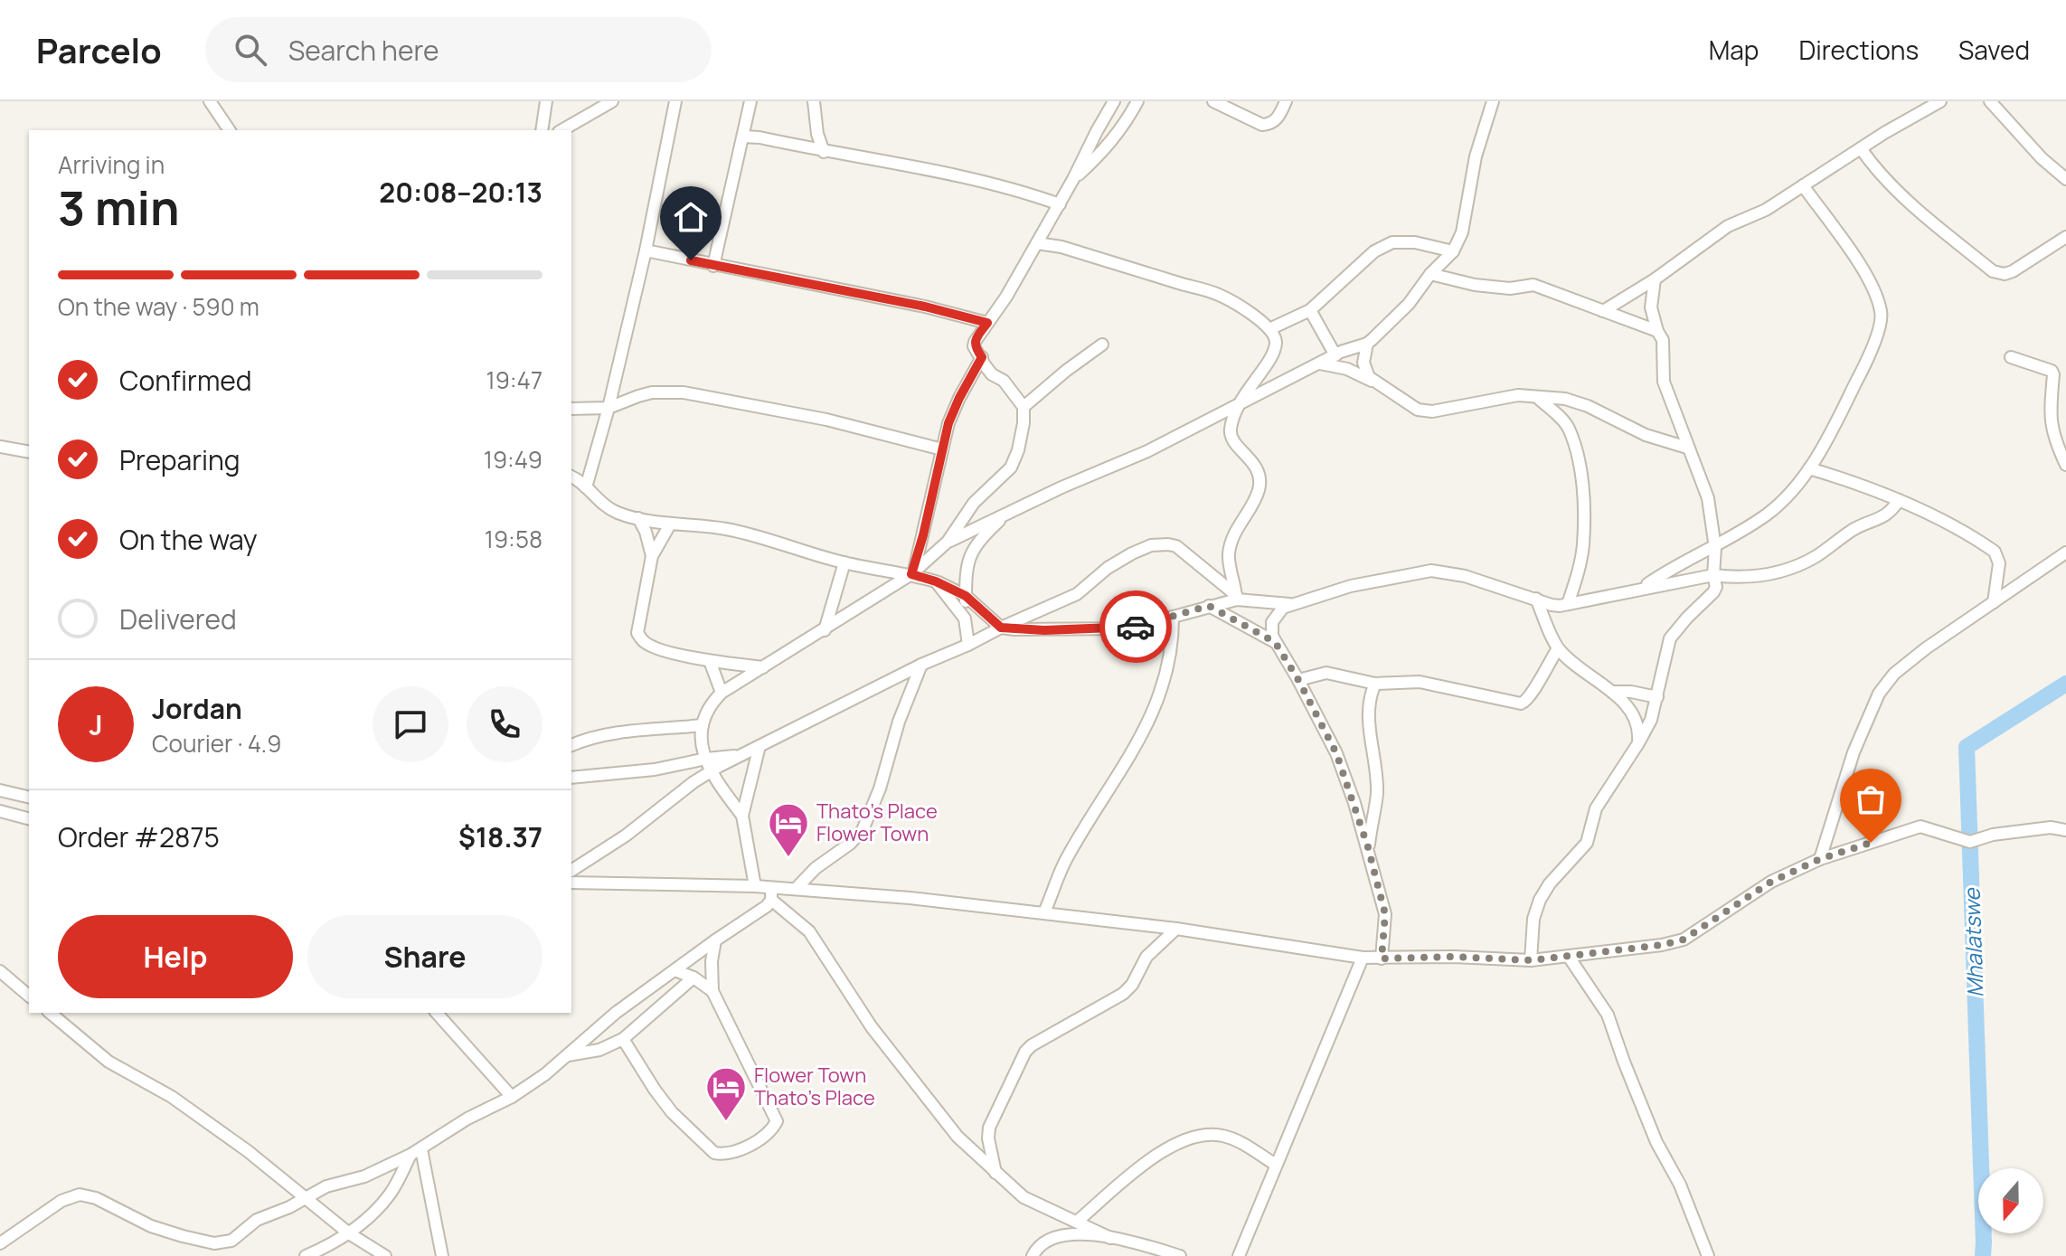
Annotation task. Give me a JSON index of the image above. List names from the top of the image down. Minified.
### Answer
{"water":["Mhalatswe"],"places":{"hotel":["Thato's Place Flower Town","Flower Town Thato's Place"]},"north":"bottom","page":{"header":"Parcelo","search":"Search here","nav":["Map","Directions","Saved"],"heading":["3 min","Arriving in","20:08–20:13"],"panel":["Jordan","Courier · 4.9","Order #2875","$18.37"],"bar":"On the way · 590 m","list":[["Confirmed","19:47"],["Preparing","19:49"],["On the way","19:58"],"Delivered"],"round":"J","buttons":["Help","Share"]}}
